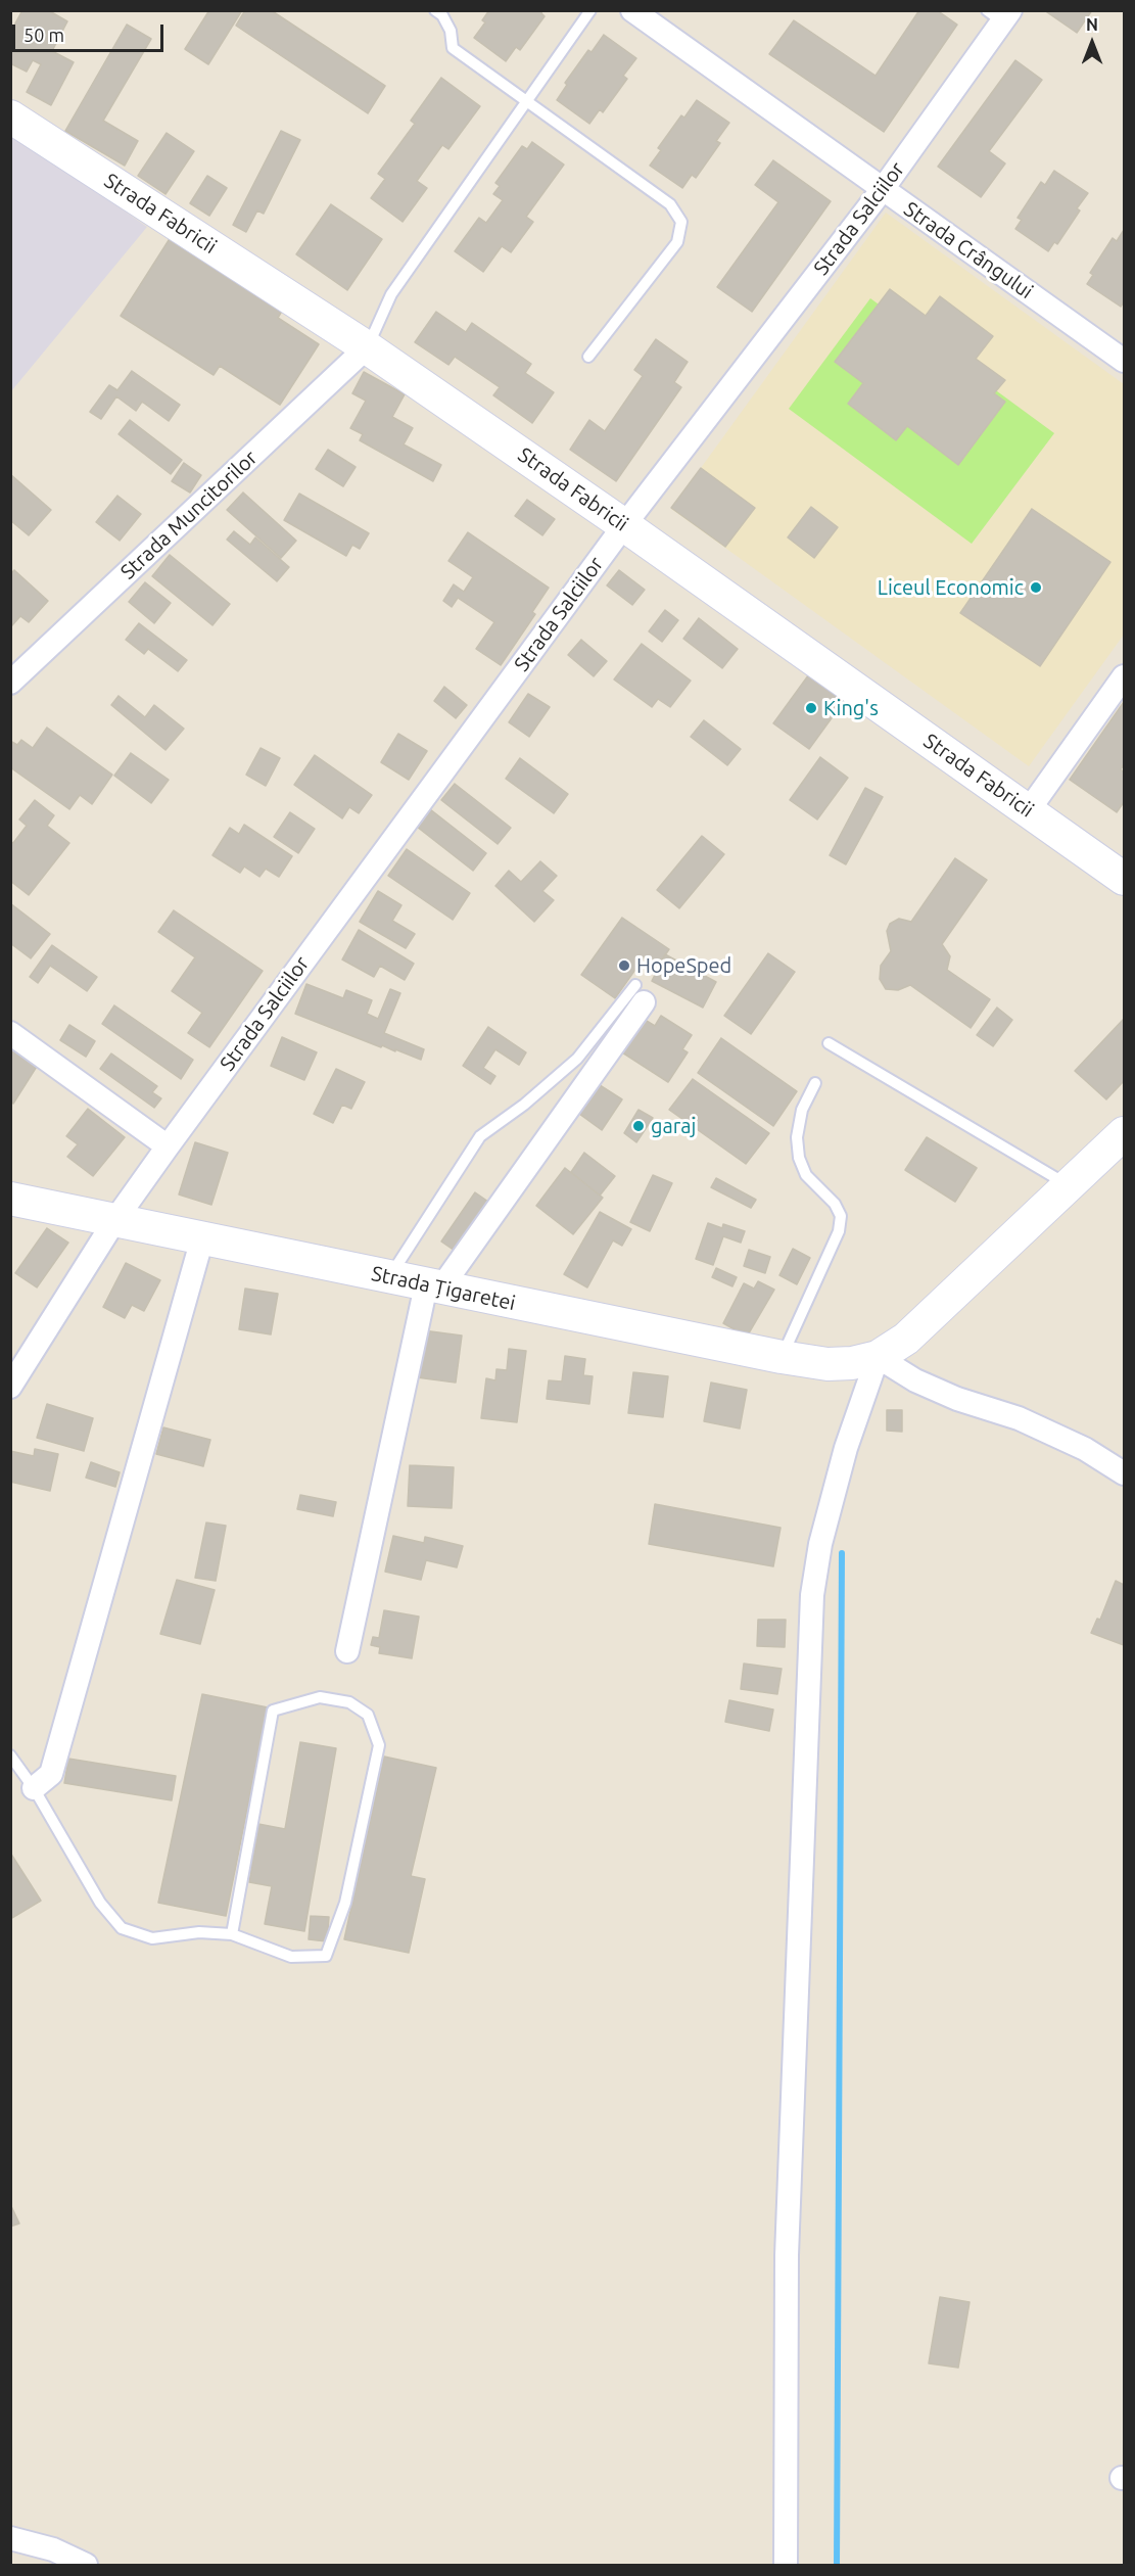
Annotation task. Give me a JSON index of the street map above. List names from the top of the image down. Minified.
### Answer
{"streets":{"main road":["Strada Fabricii","Strada Țigaretei"],"street":["Strada Salciilor","Strada Crângului","Strada Muncitorilor"]},"crossings":[["Strada Fabricii","Strada Salciilor"],["Strada Fabricii","Strada Muncitorilor"],["Strada Salciilor","Strada Crângului"],["Strada Salciilor","Strada Țigaretei"]],"places":["Liceul Economic","King's","HopeSped","garaj"],"scale_bar":"50 m","north":"top"}
